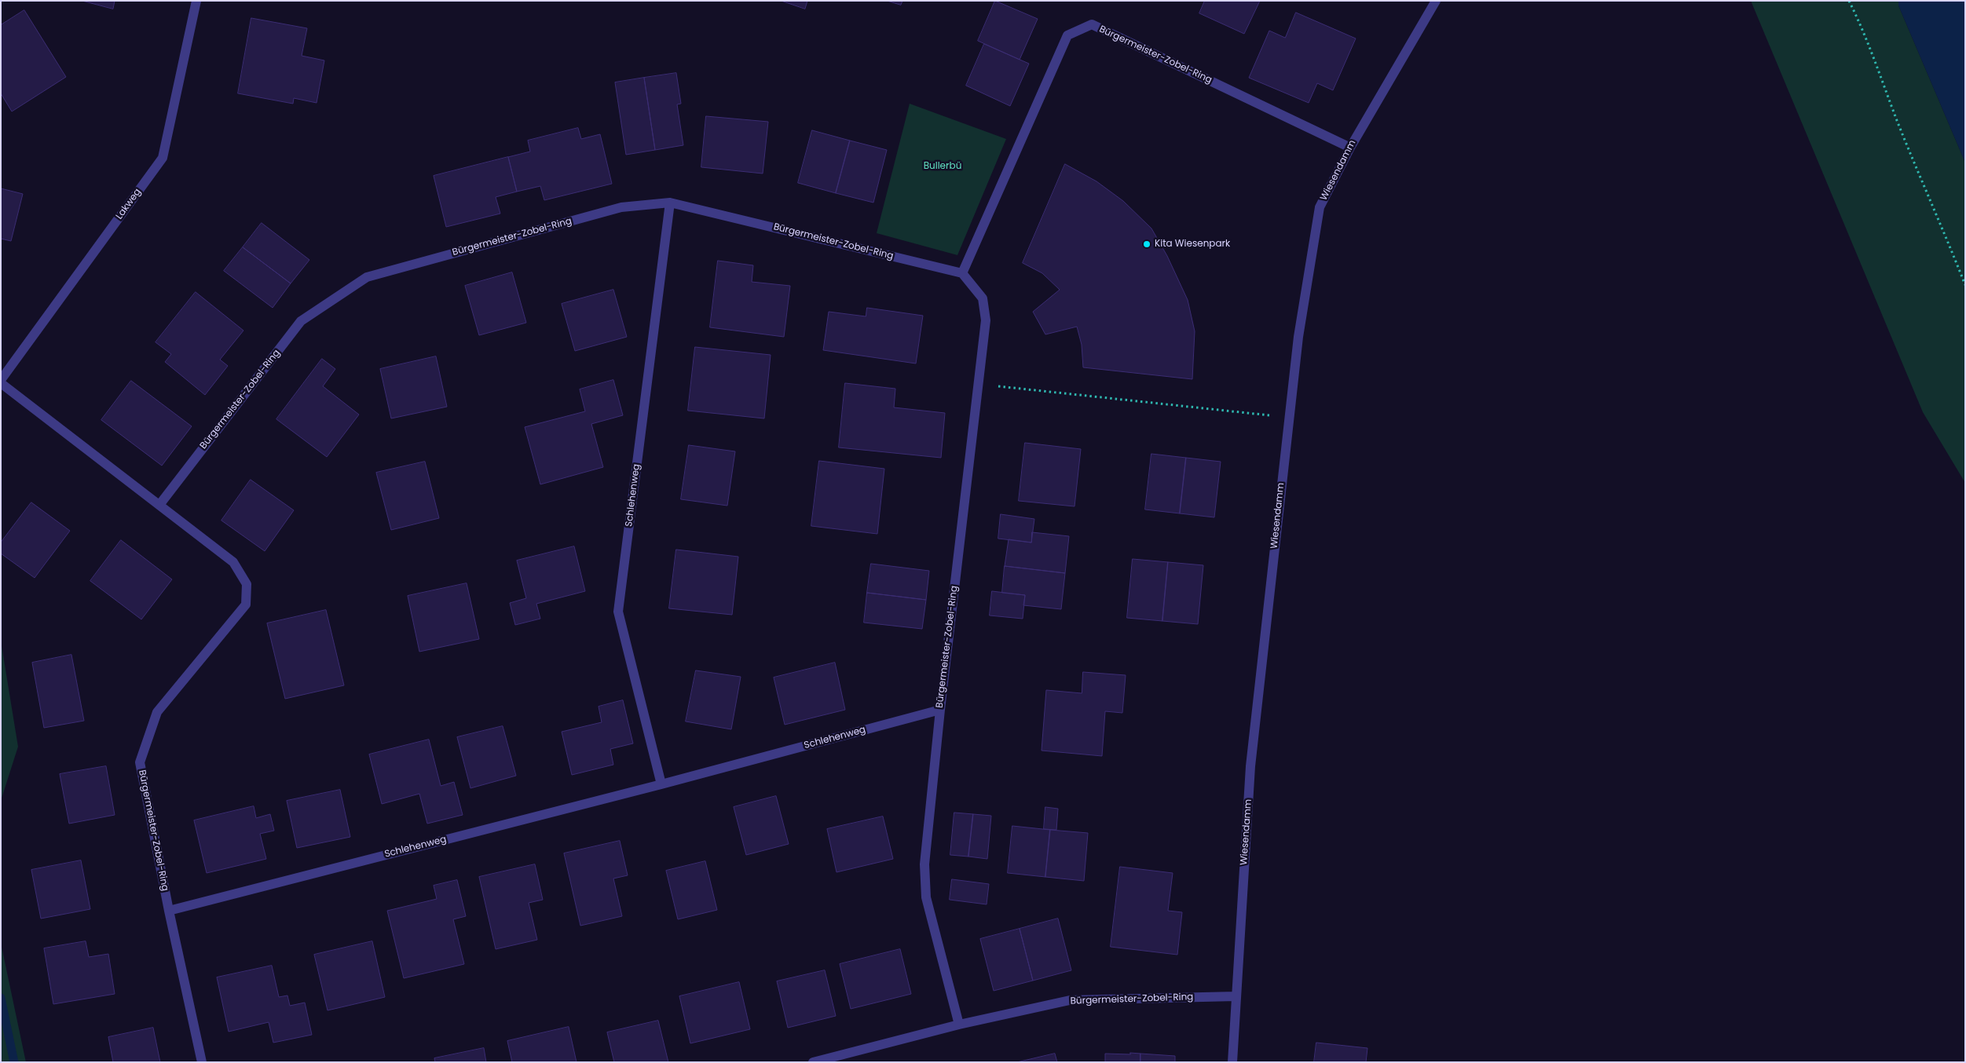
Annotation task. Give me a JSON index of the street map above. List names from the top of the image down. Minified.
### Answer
{"streets":{"street":["Bürgermeister-Zobel-Ring","Wiesendamm","Lakweg","Schlehenweg"]},"crossings":[["Bürgermeister-Zobel-Ring","Wiesendamm"],["Bürgermeister-Zobel-Ring","Lakweg"],["Bürgermeister-Zobel-Ring","Schlehenweg"]],"parks":["Bullerbü"],"places":["Kita Wiesenpark"]}
